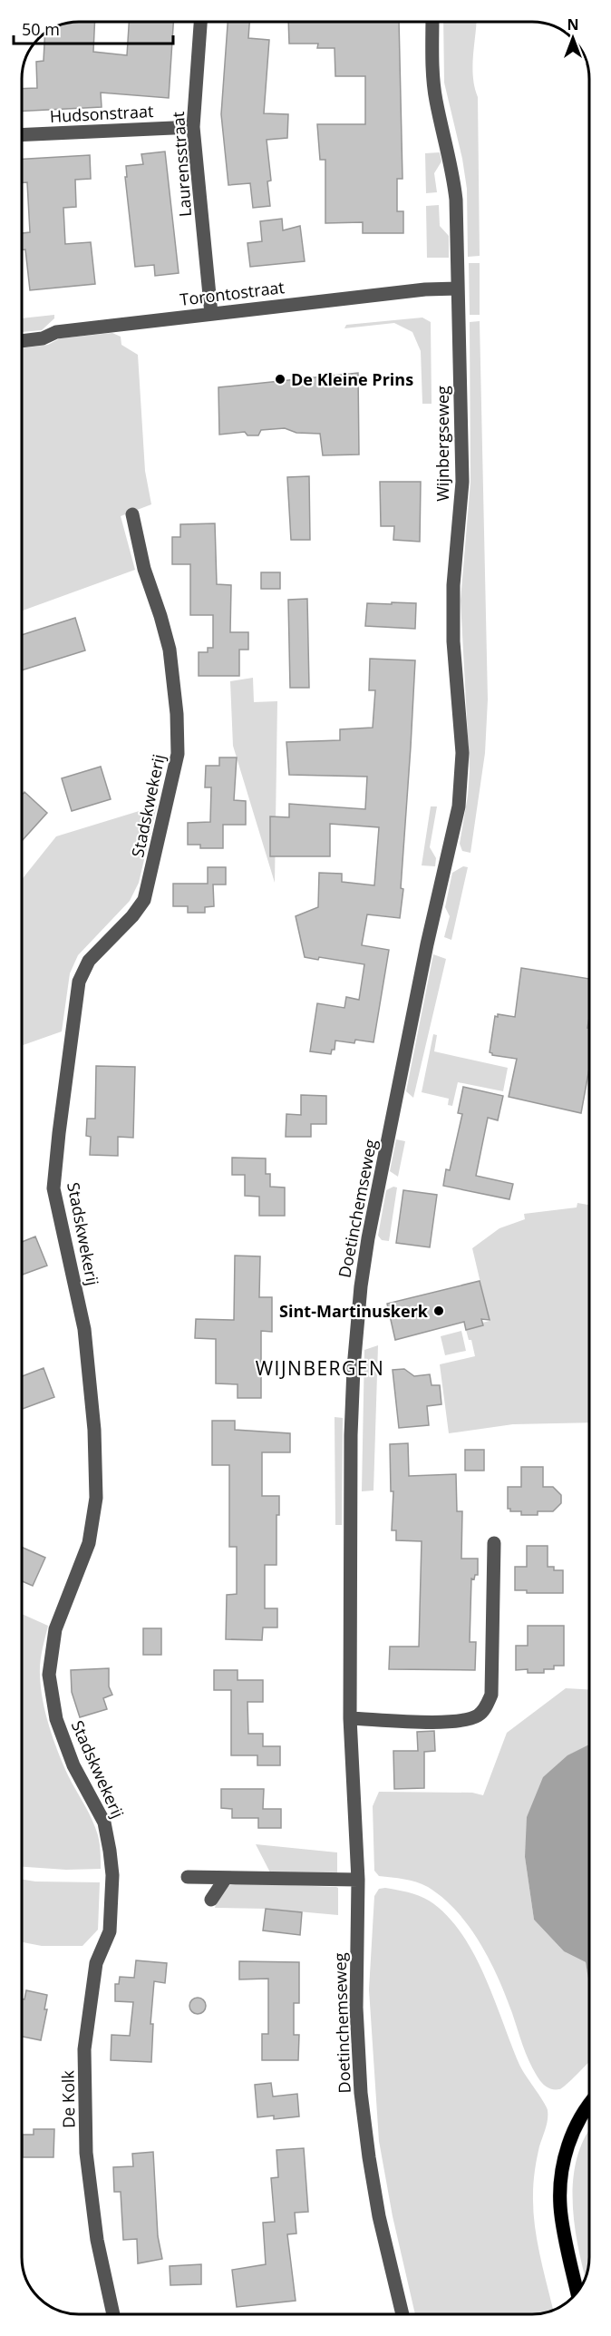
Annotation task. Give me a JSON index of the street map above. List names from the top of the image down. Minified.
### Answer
{"streets":{"street":["Hudsonstraat","Laurensstraat","Torontostraat","Wijnbergseweg","Stadskwekerij","Doetinchemseweg","De Kolk"]},"crossings":[["Hudsonstraat","Laurensstraat"],["Laurensstraat","Torontostraat"],["Torontostraat","Wijnbergseweg"],["Wijnbergseweg","Doetinchemseweg"],["Stadskwekerij","De Kolk"]],"districts":["WIJNBERGEN"],"places":["De Kleine Prins","Sint-Martinuskerk"],"scale_bar":"50 m","north":"top"}
